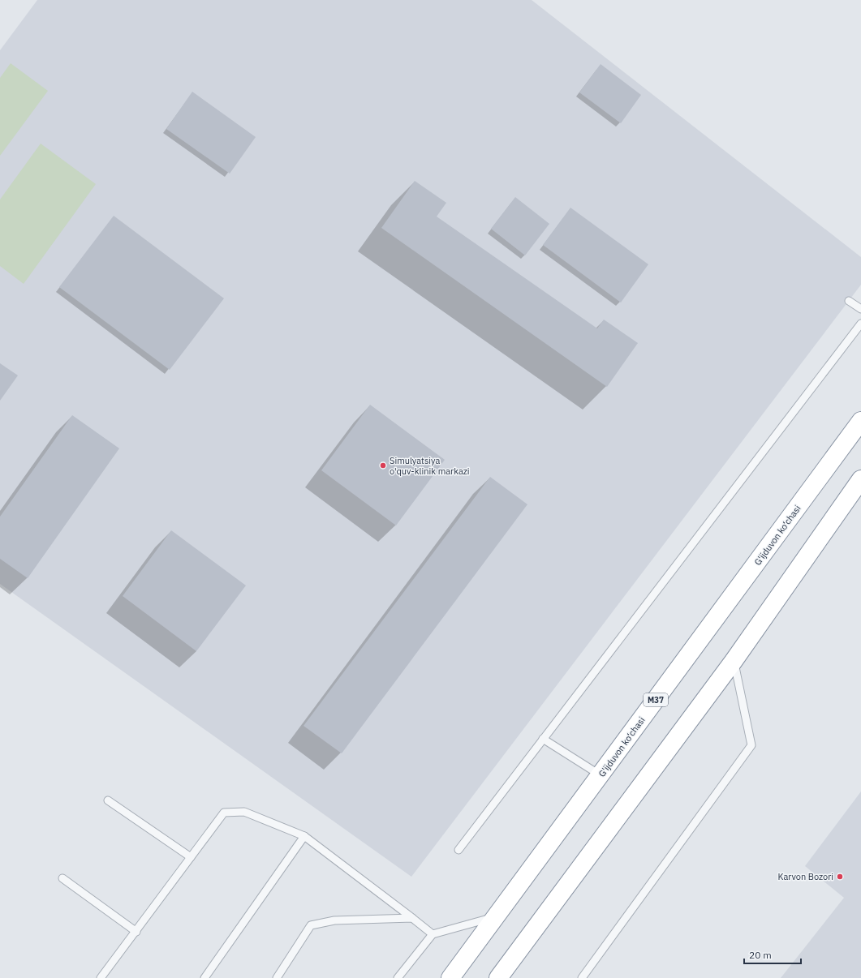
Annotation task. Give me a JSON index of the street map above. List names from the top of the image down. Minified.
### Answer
{"streets":{"highway":["G'ijduvon ko‘chasi","M37"]},"places":["Simulyatsiya o'quv-klinik markazi","Karvon Bozori"],"scale_bar":"20 m"}
